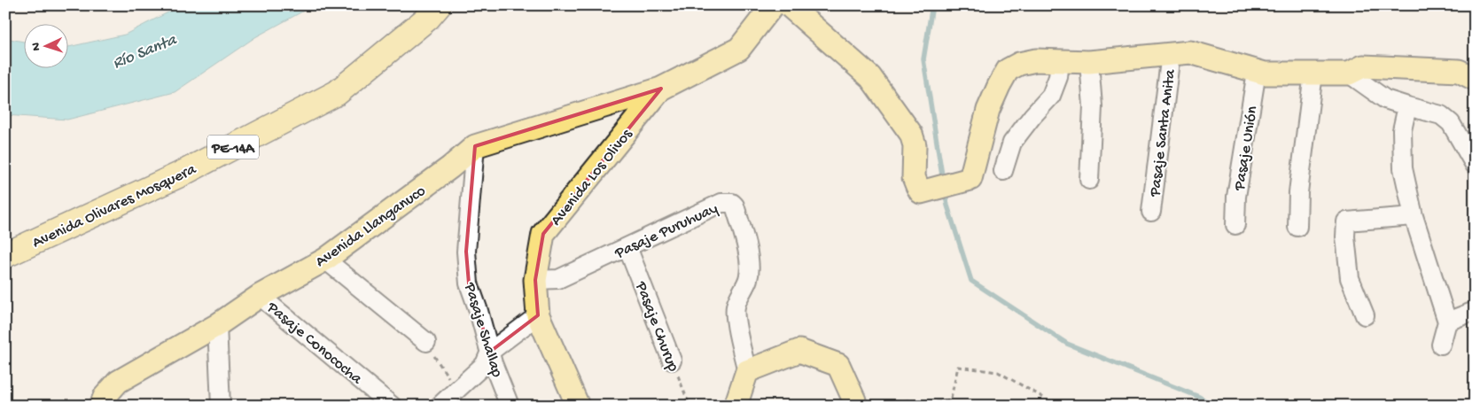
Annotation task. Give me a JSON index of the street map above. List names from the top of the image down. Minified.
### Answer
{"streets":{"highway":["PE-14A","Avenida Olivares Mosquera"],"main road":["Avenida Los Olivos","Avenida Llanganuco"],"street":["Pasaje Santa Anita","Pasaje Unión","Pasaje Puruhuay","Pasaje Churup","Pasaje Shallap","Pasaje Conococha"]},"crossings":[["Avenida Los Olivos","Avenida Llanganuco"],["Avenida Los Olivos","Pasaje Puruhuay"],["Avenida Llanganuco","Pasaje Shallap"],["Avenida Llanganuco","Pasaje Conococha"],["Pasaje Puruhuay","Pasaje Churup"]],"water":["Río Santa"],"north":"left"}
